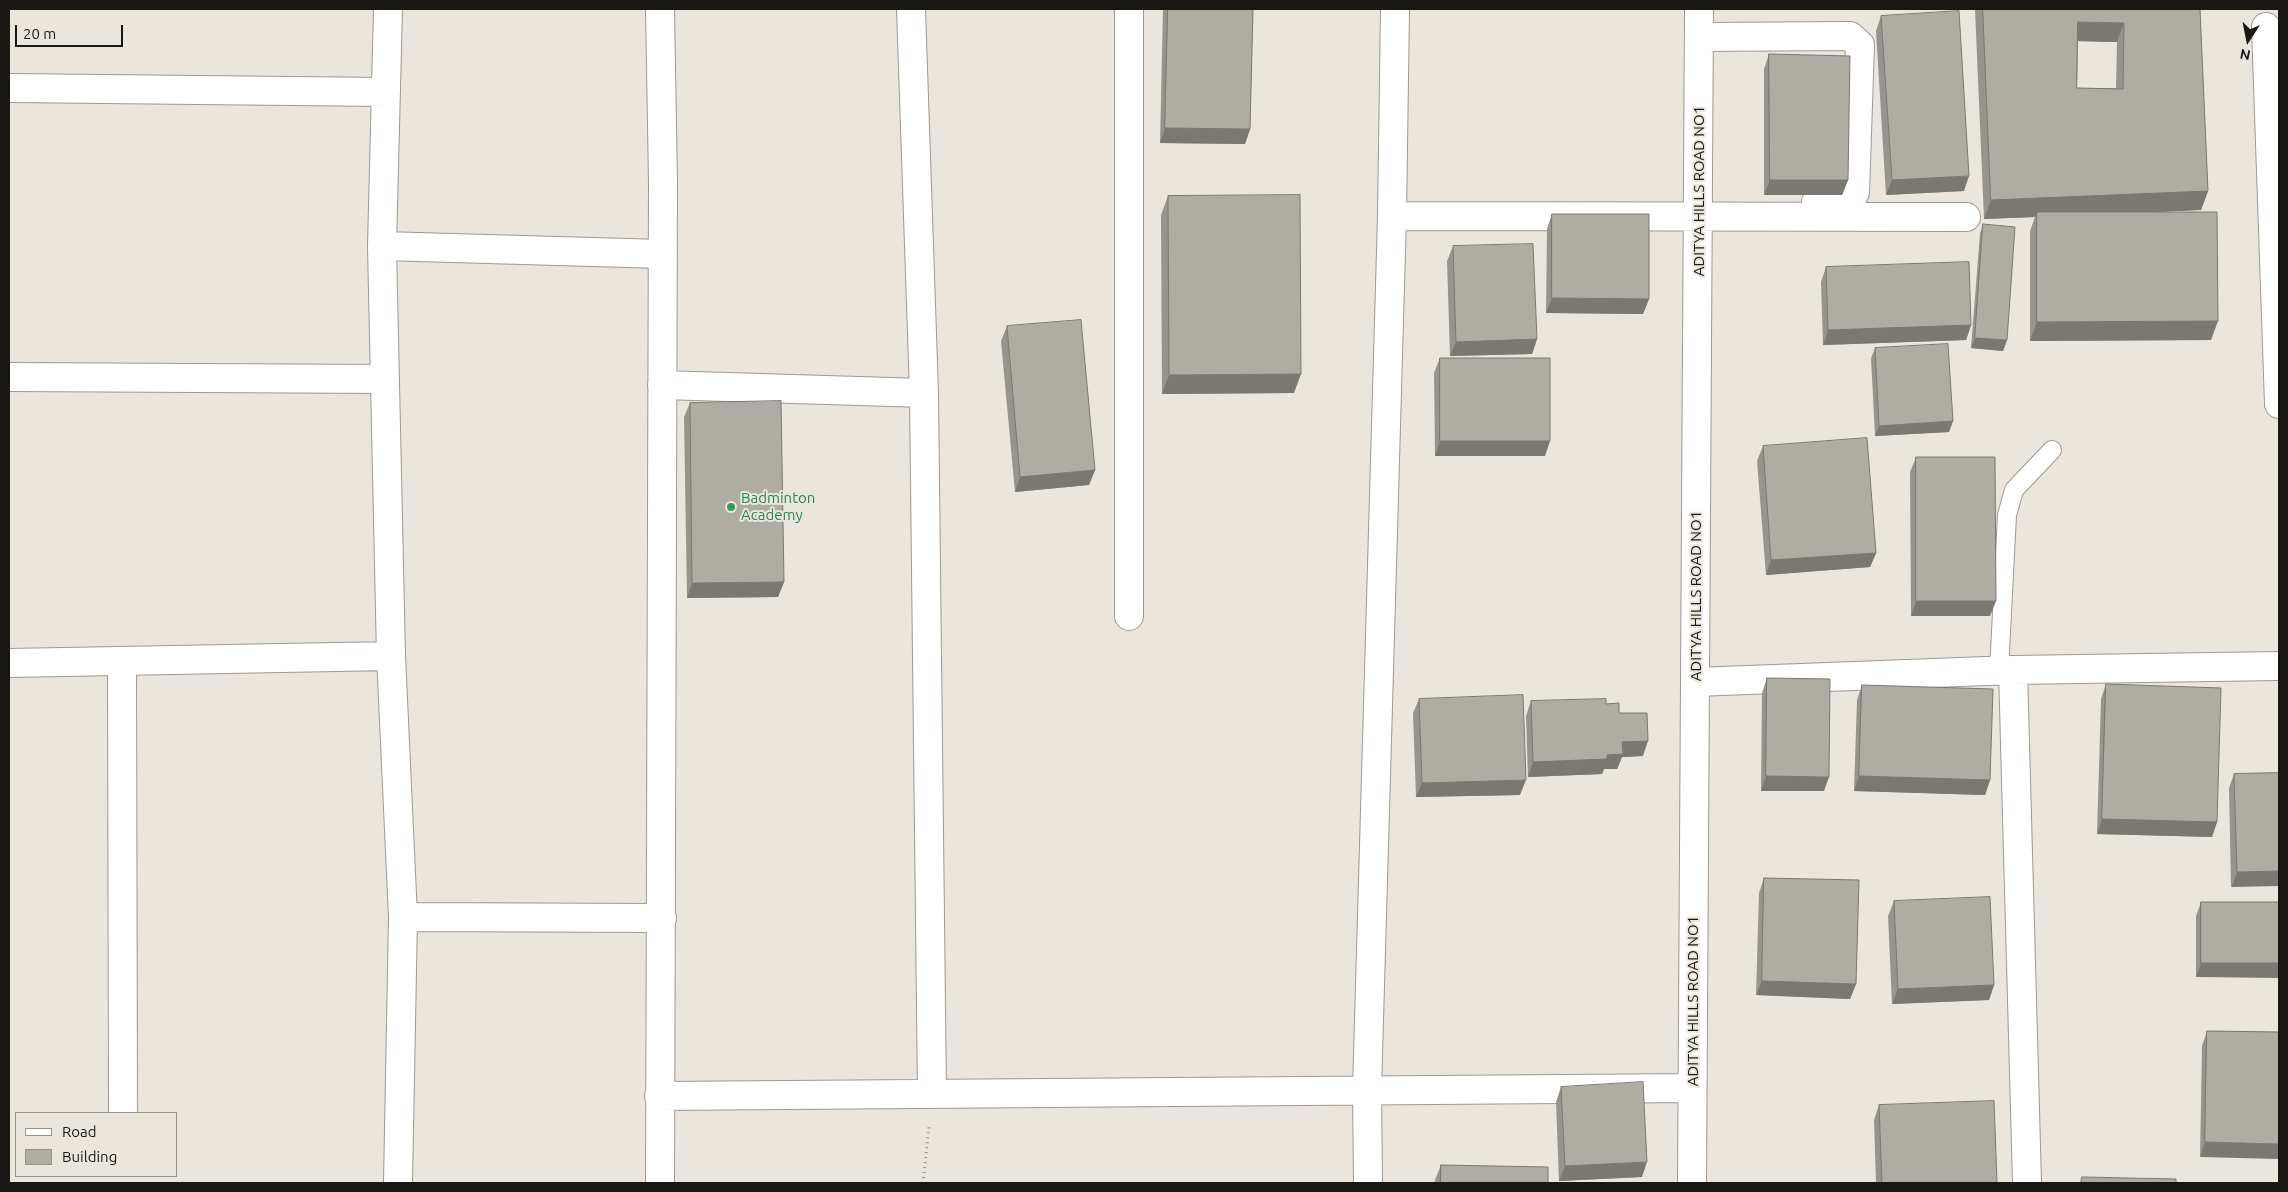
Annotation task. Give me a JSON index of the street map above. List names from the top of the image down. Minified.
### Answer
{"streets":{"street":["ADITYA HILLS ROAD NO1"]},"places":["Badminton Academy"],"legend":["Road","Building"],"scale_bar":"20 m","north":"bottom"}
